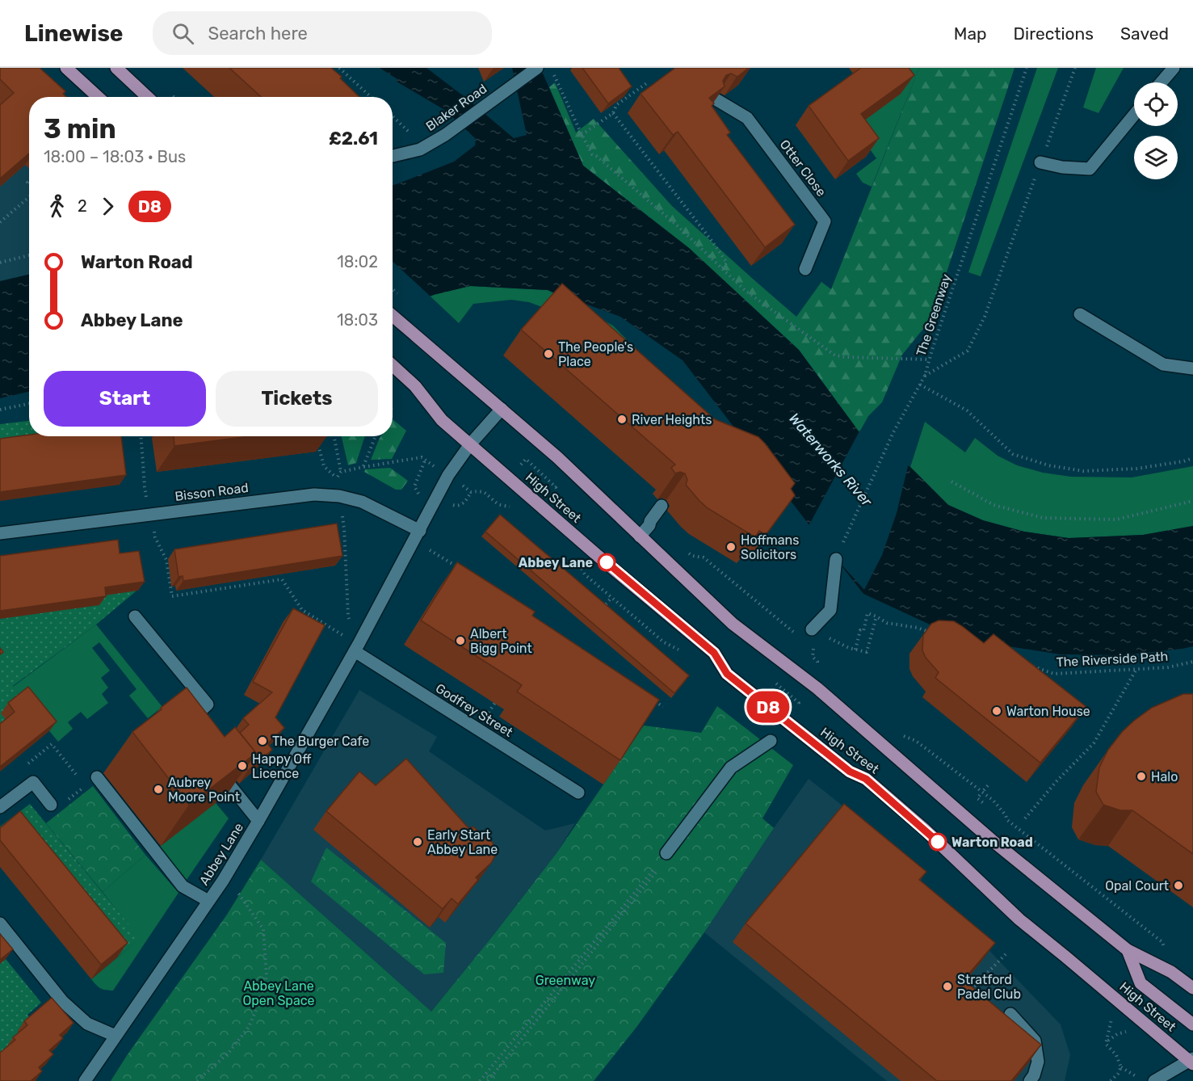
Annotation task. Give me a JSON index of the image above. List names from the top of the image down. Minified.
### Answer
{"streets":{"main road":["High Street"],"street":["Blaker Road","Otter Close","Bisson Road","Godfrey Street","Abbey Lane"],"path":["The Greenway","The Riverside Path"]},"crossings":[["Bisson Road","Abbey Lane"],["High Street","Abbey Lane"],["Godfrey Street","Abbey Lane"]],"water":["Waterworks River"],"parks":["Greenway","Abbey Lane Open Space"],"places":["The People's Place","River Heights","Hoffmans Solicitors","Abbey Lane","Albert Bigg Point","Warton House","The Burger Cafe","Happy Off Licence","Halo","Aubrey Moore Point","Early Start Abbey Lane","Warton Road","Opal Court","Stratford Padel Club"],"lines":["bus line D8"],"page":{"header":"Linewise","search":"Search here","nav":["Map","Directions","Saved"],"on_map":"D8","heading":["3 min","18:00 – 18:03 · Bus","£2.61"],"legs":["2","D8"],"list":[{"name":"Warton Road","value":"18:02"},{"name":"Abbey Lane","value":"18:03"}],"buttons":["Start","Tickets"]}}
